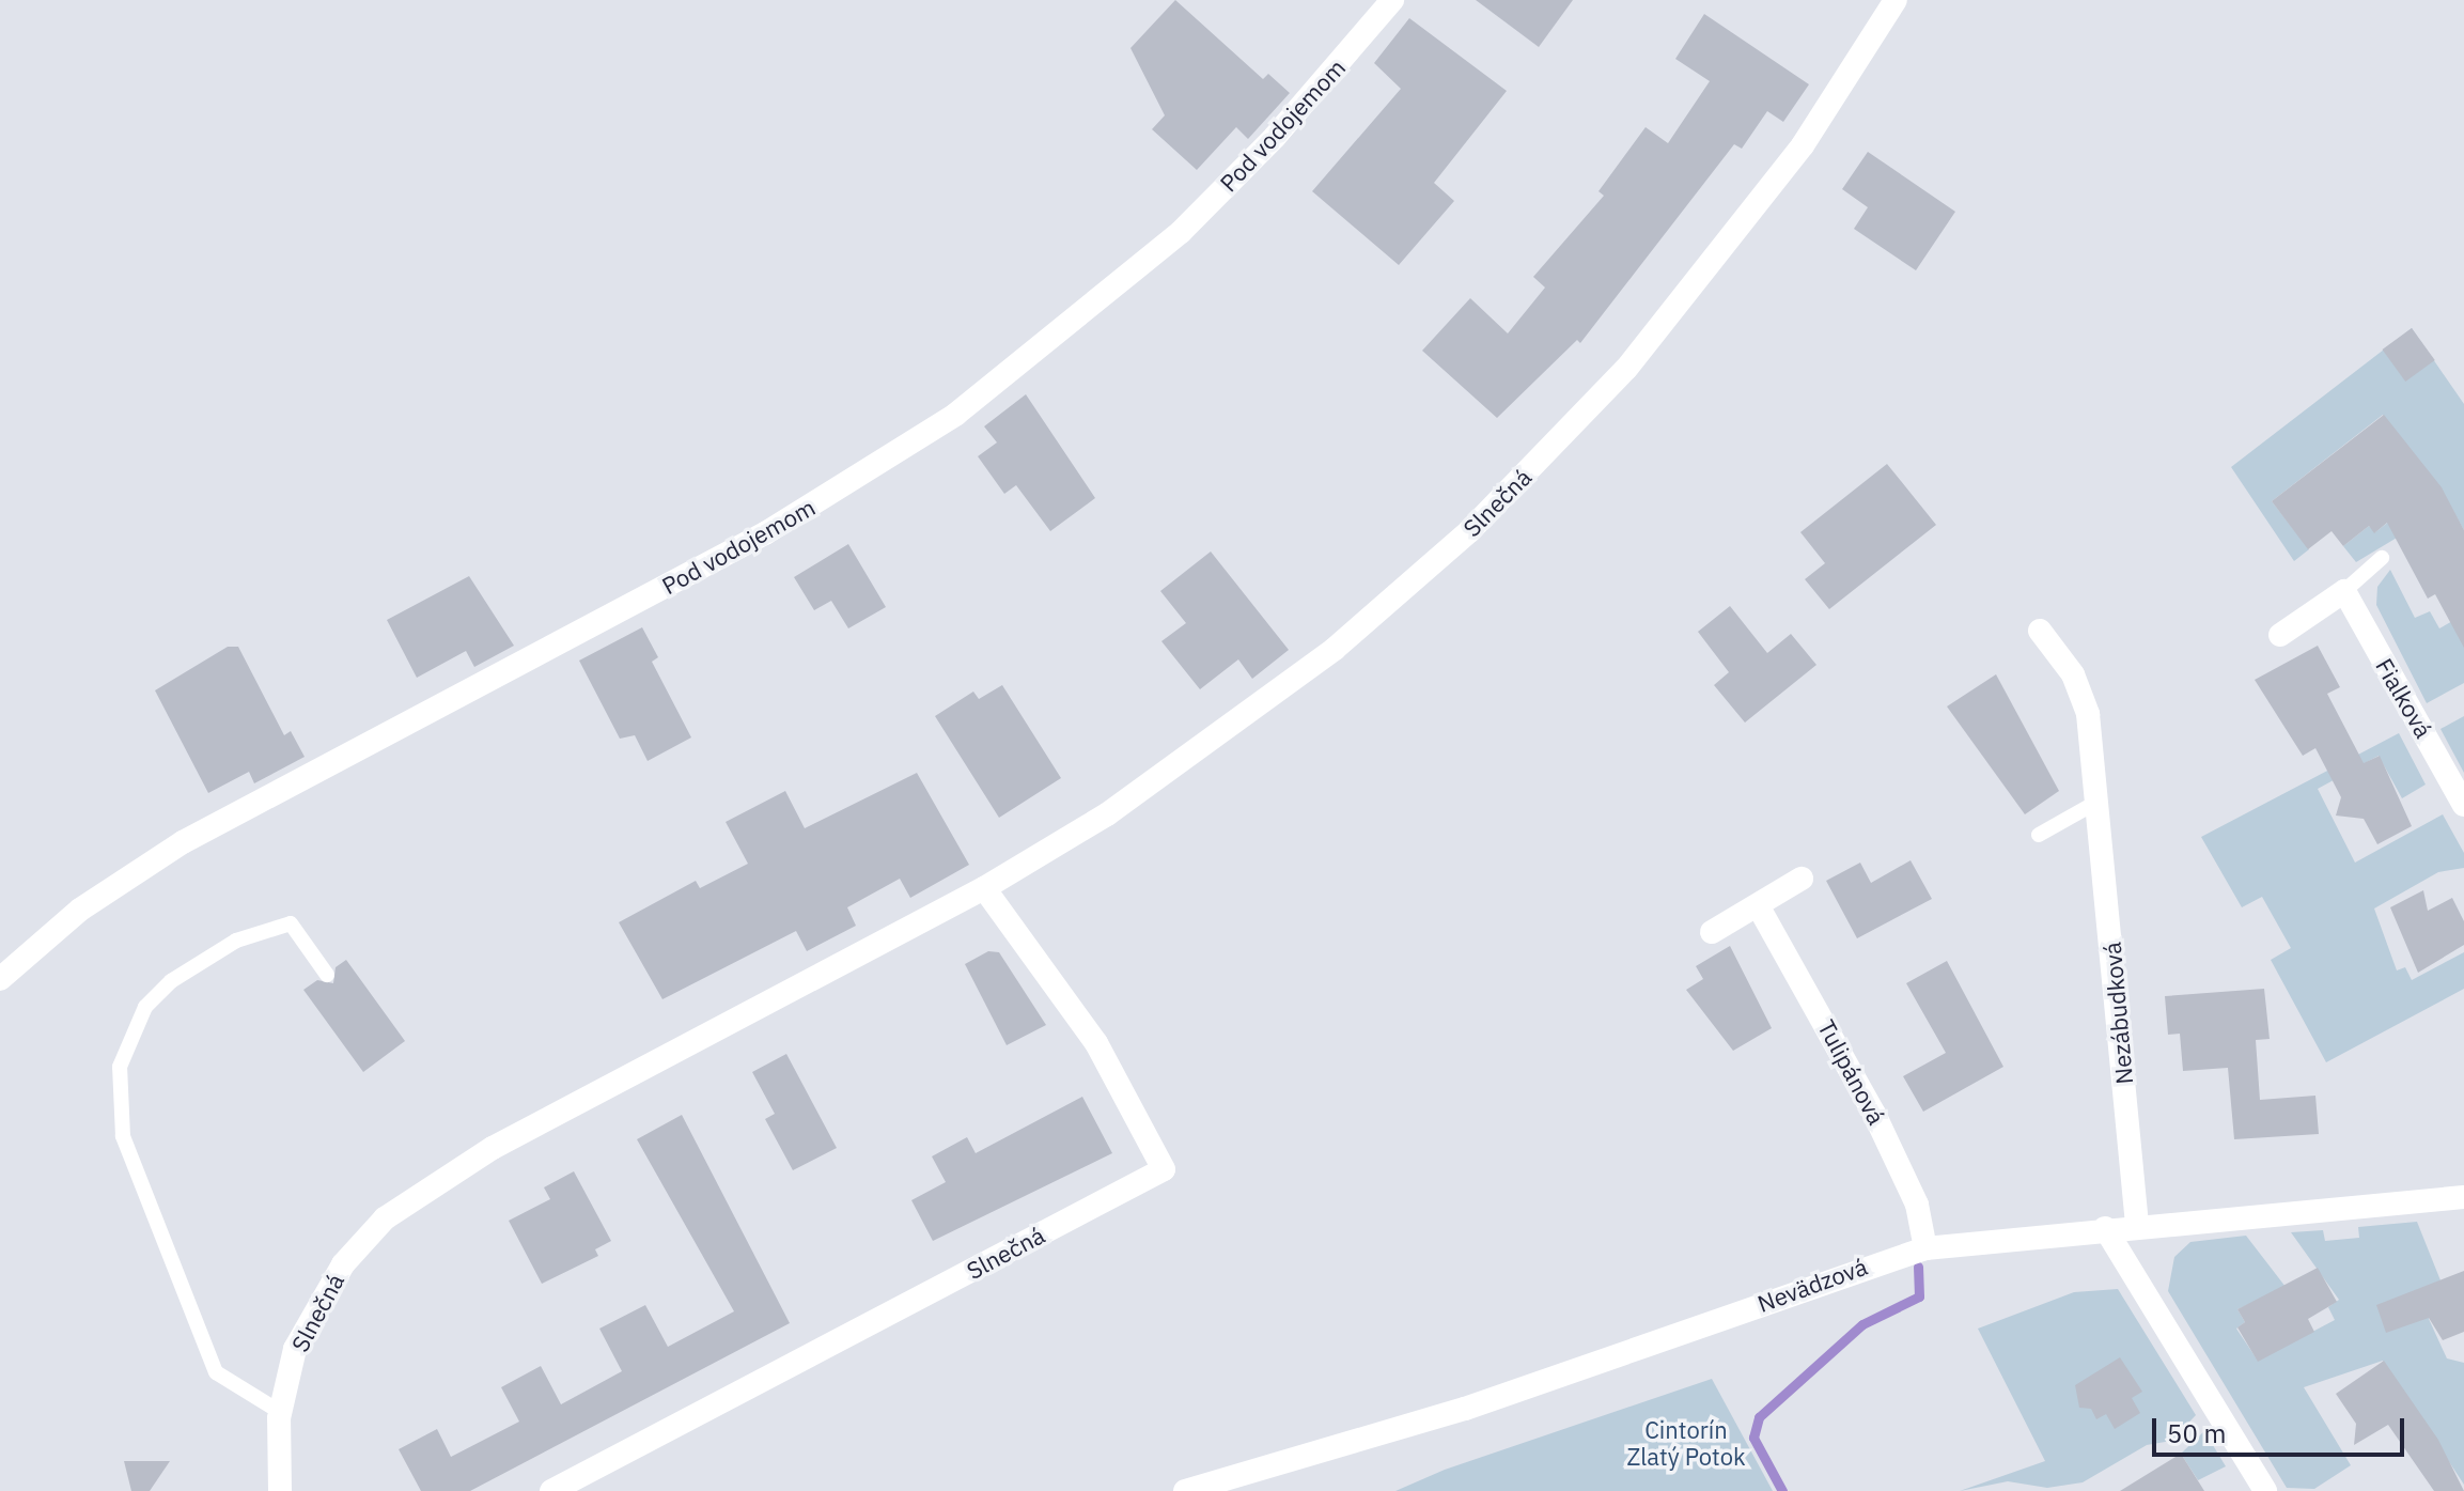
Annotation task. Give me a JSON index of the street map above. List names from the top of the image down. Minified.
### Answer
{"streets":{"street":["Pod vodojemom","Slnečná","Fialková","Nezábudková","Tulipánová","Nevädzová"]},"crossings":[["Nezábudková","Nevädzová"],["Tulipánová","Nevädzová"]],"parks":["Cintorín Zlatý Potok"],"scale_bar":"50 m"}
